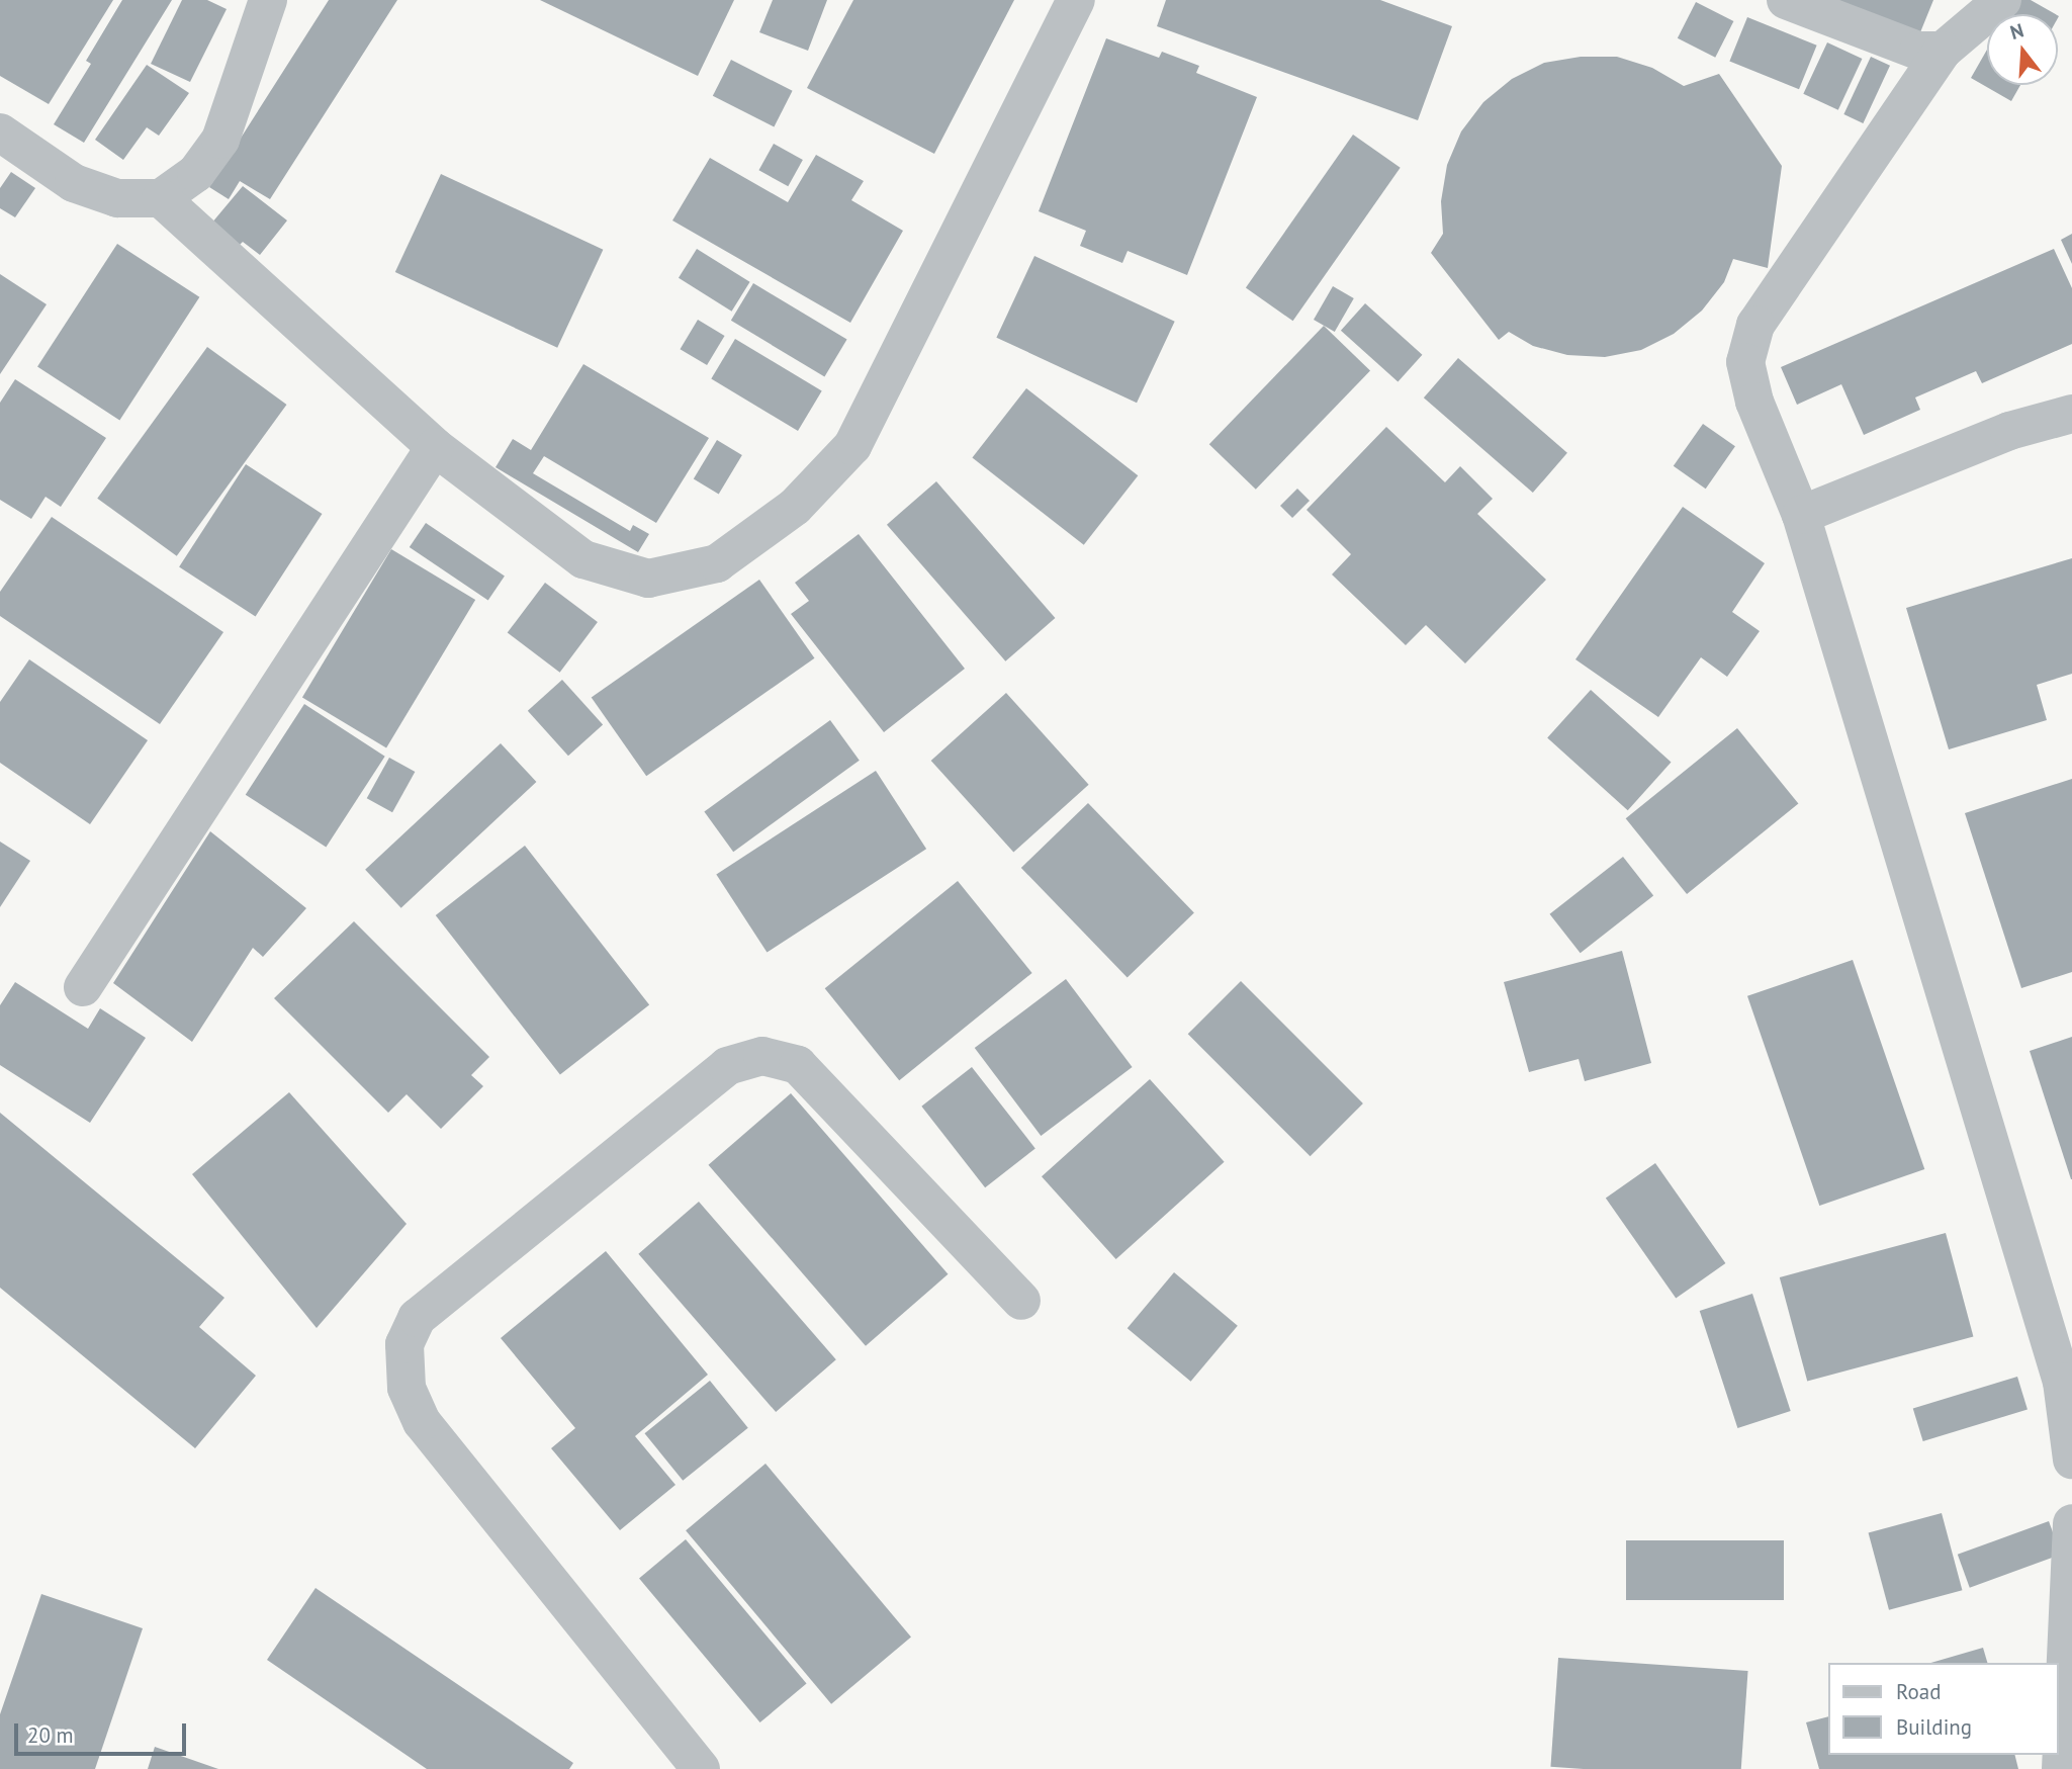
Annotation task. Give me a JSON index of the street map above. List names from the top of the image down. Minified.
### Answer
{"legend":["Road","Building"],"scale_bar":"20 m","north":"top"}
